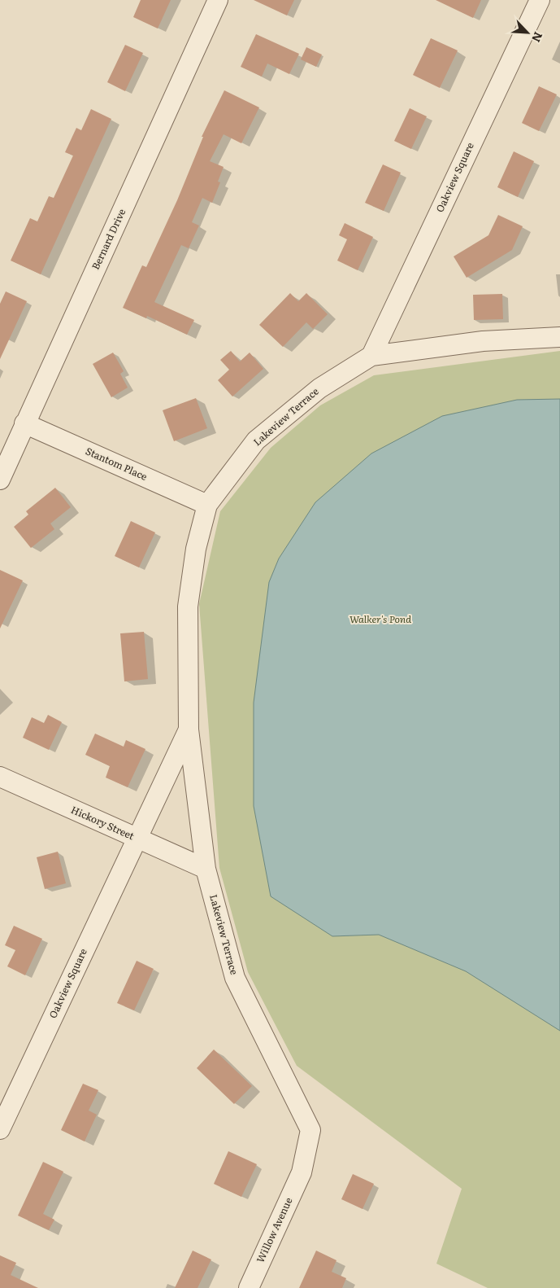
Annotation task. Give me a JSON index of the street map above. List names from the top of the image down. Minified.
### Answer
{"streets":{"street":["Oakview Square","Bernard Drive","Lakeview Terrace","Stantom Place","Hickory Street","Willow Avenue"]},"crossings":[["Oakview Square","Lakeview Terrace"],["Oakview Square","Hickory Street"],["Bernard Drive","Stantom Place"],["Lakeview Terrace","Stantom Place"],["Lakeview Terrace","Hickory Street"],["Lakeview Terrace","Willow Avenue"]],"parks":["Walker's Pond"],"north":"bottom right"}
